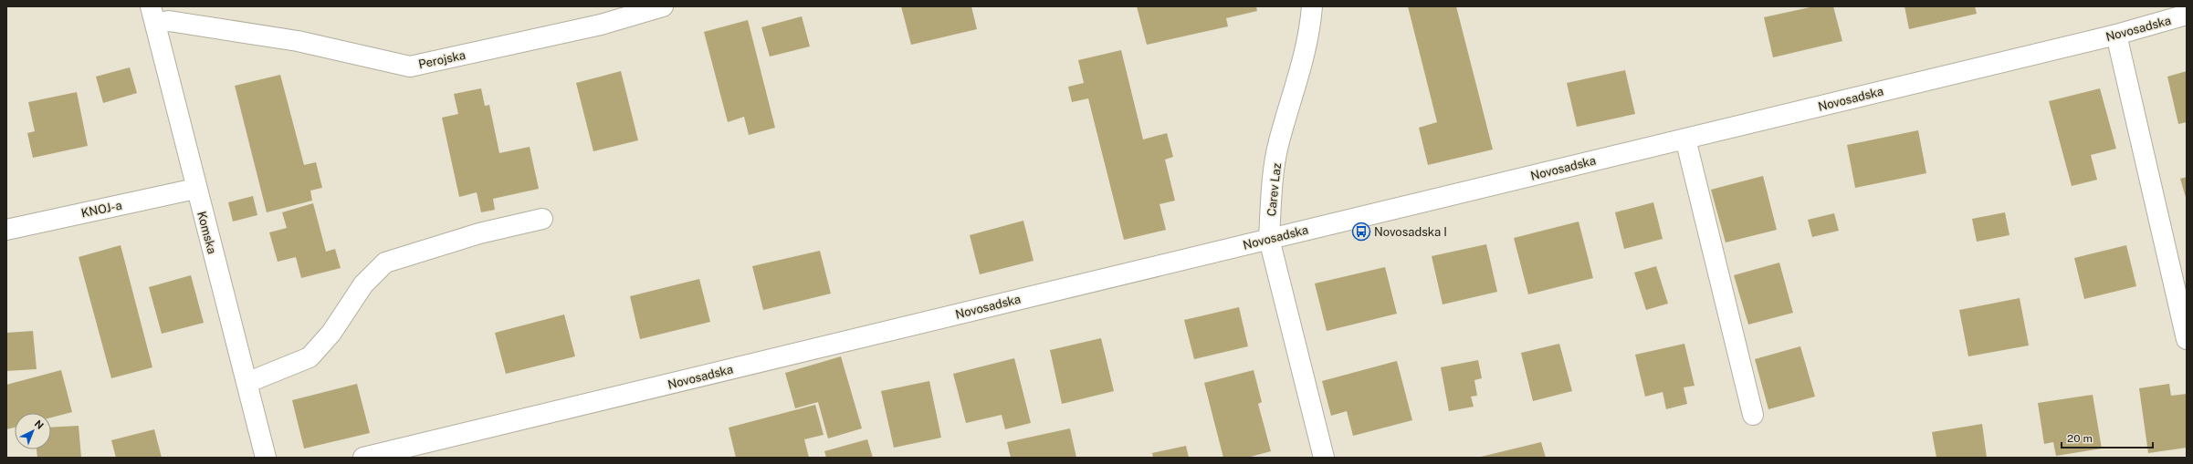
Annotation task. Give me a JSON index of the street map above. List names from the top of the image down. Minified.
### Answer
{"streets":{"street":["Novosadska","Perojska","Carev Laz","KNOJ-a","Komska"]},"crossings":[["Novosadska","Carev Laz"],["Perojska","Komska"],["KNOJ-a","Komska"]],"places":{"bus stop":["Novosadska I"]},"scale_bar":"20 m","north":"top right"}
